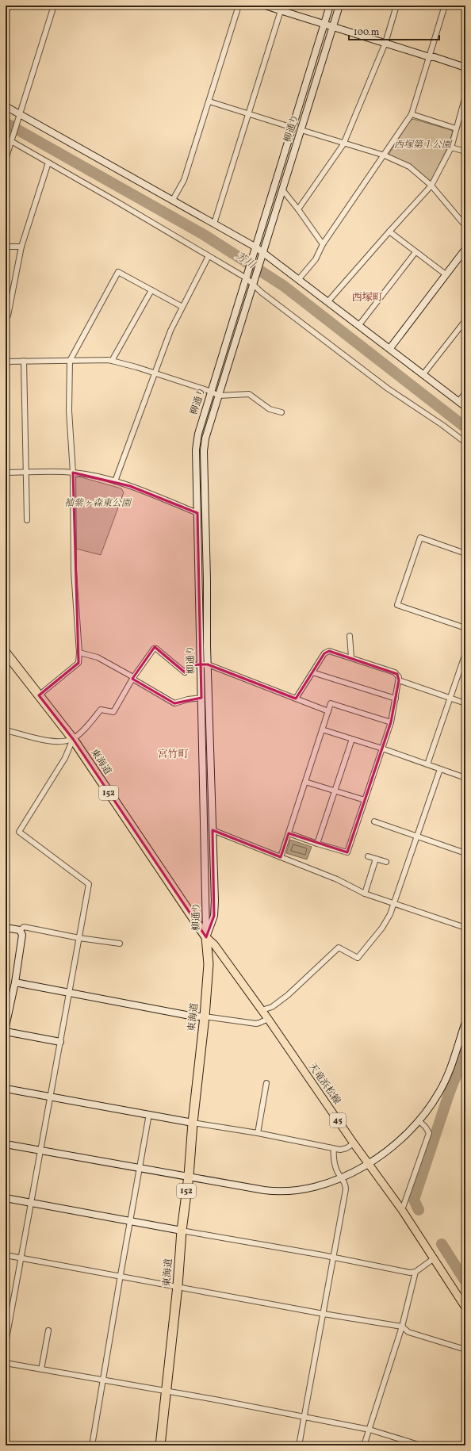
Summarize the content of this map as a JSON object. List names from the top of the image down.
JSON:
{
  "streets": {
    "highway": ["東海道", "152"],
    "main road": ["天竜浜松線", "45"],
    "street": ["柳通り"]
  },
  "crossings": [
    ["柳通り", "東海道"],
    ["柳通り", "天竜浜松線"],
    ["東海道", "天竜浜松線"]
  ],
  "districts": ["西塚町", "宮竹町"],
  "water": ["芳川"],
  "parks": ["西塚第１公園", "袖紫ヶ森東公園"],
  "scale_bar": "100 m"
}
